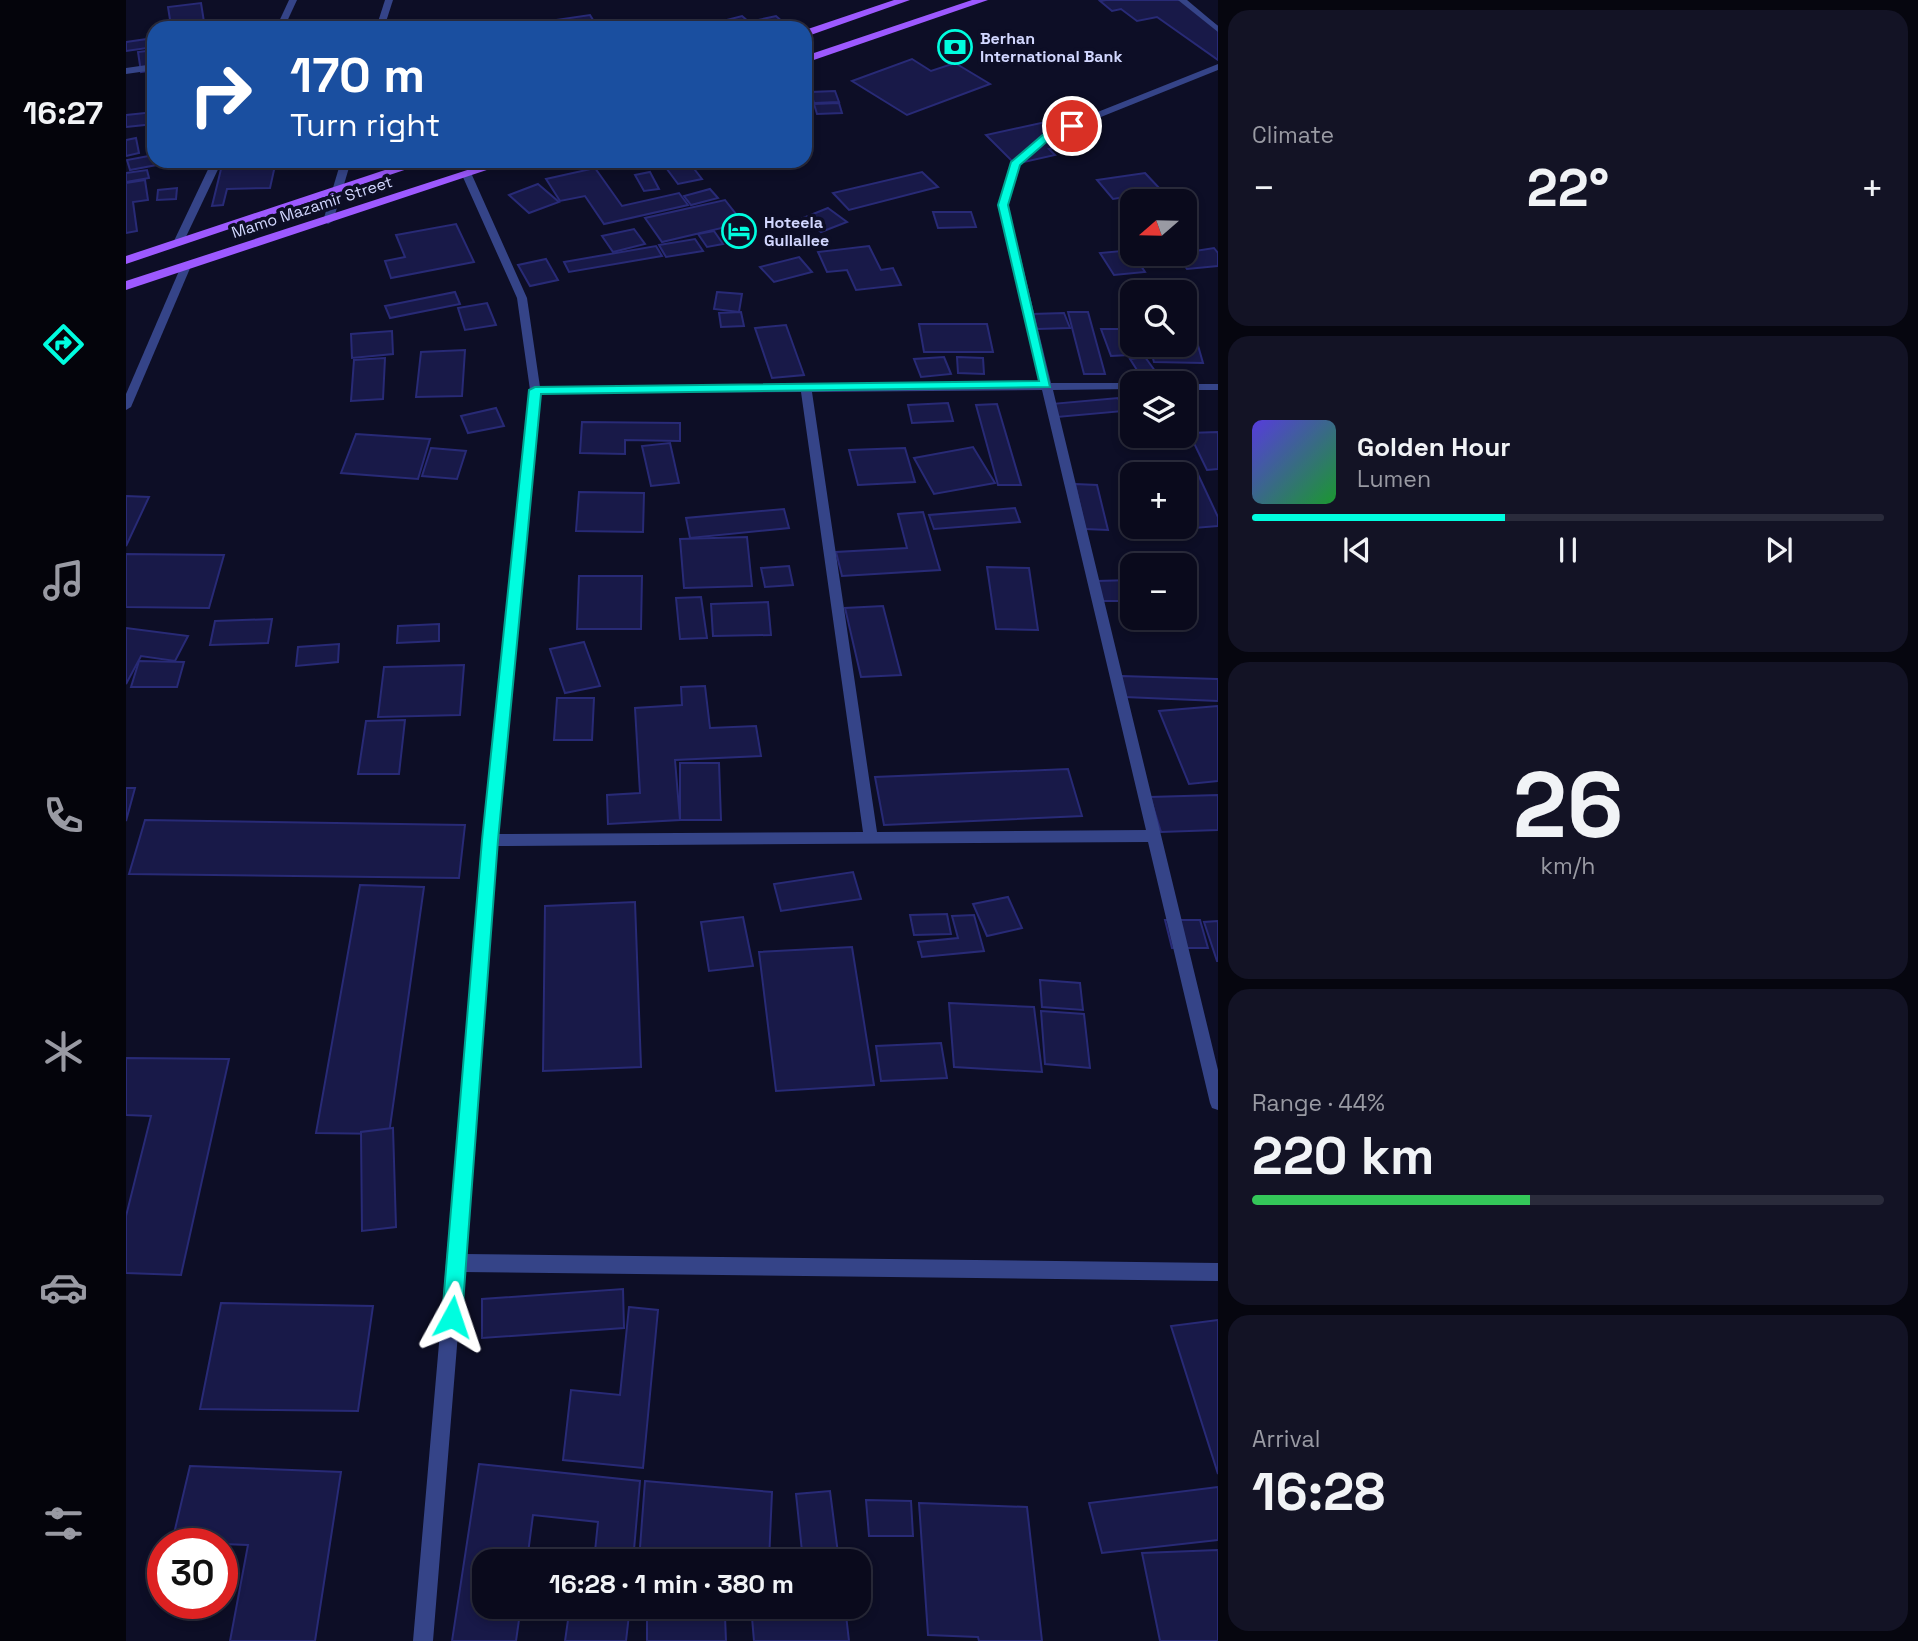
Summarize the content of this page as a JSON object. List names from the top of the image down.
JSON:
{
  "streets": {
    "main road": ["Mamo Mazamir Street"]
  },
  "places": {
    "bank": ["Berhan International Bank"],
    "hotel": ["Hoteela Gullallee"]
  },
  "north": "left",
  "page": {
    "tabs": "16:27",
    "tile": [
      "Climate",
      ["26", "km/h"],
      ["Range · 44%", "220 km"],
      ["Arrival", "16:28"]
    ],
    "turn": ["170 m", "Turn right"],
    "heat": ["−", "22°", "+"],
    "map_buttons": ["+", "−"],
    "song": ["Golden Hour", "Lumen"],
    "limit": "30",
    "trip": "16:28 · 1 min · 380 m"
  }
}
